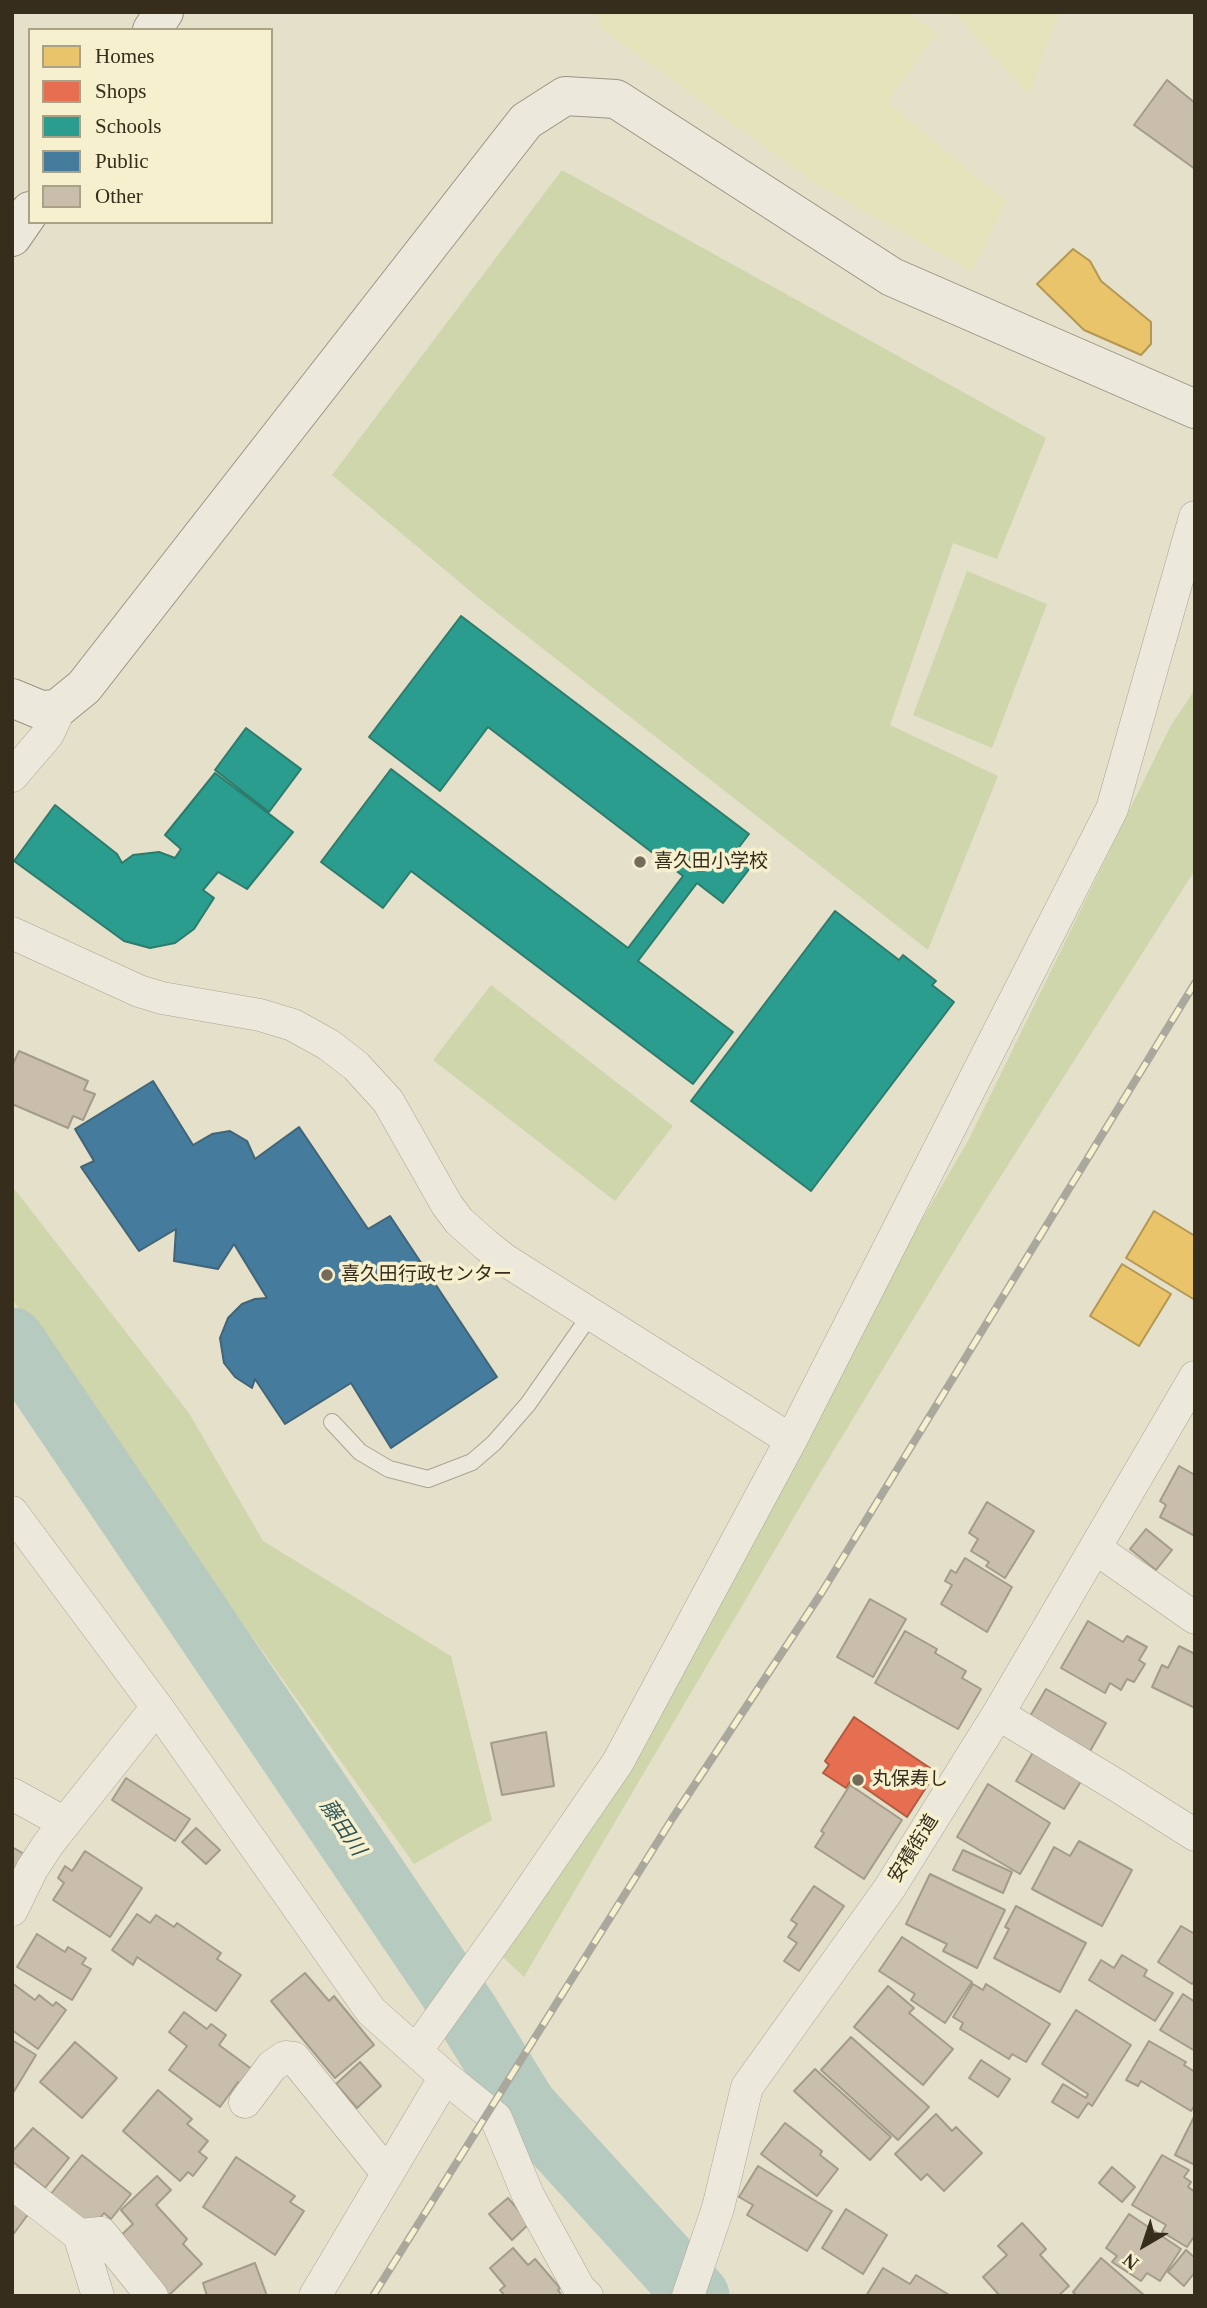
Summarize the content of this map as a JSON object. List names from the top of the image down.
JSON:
{
  "streets": {
    "street": ["安積街道"]
  },
  "water": ["藤田川"],
  "places": ["喜久田小学校", "喜久田行政センター", "丸保寿し"],
  "legend": [
    "Homes",
    "Shops",
    "Schools",
    "Public",
    "Other"
  ],
  "north": "bottom left"
}
